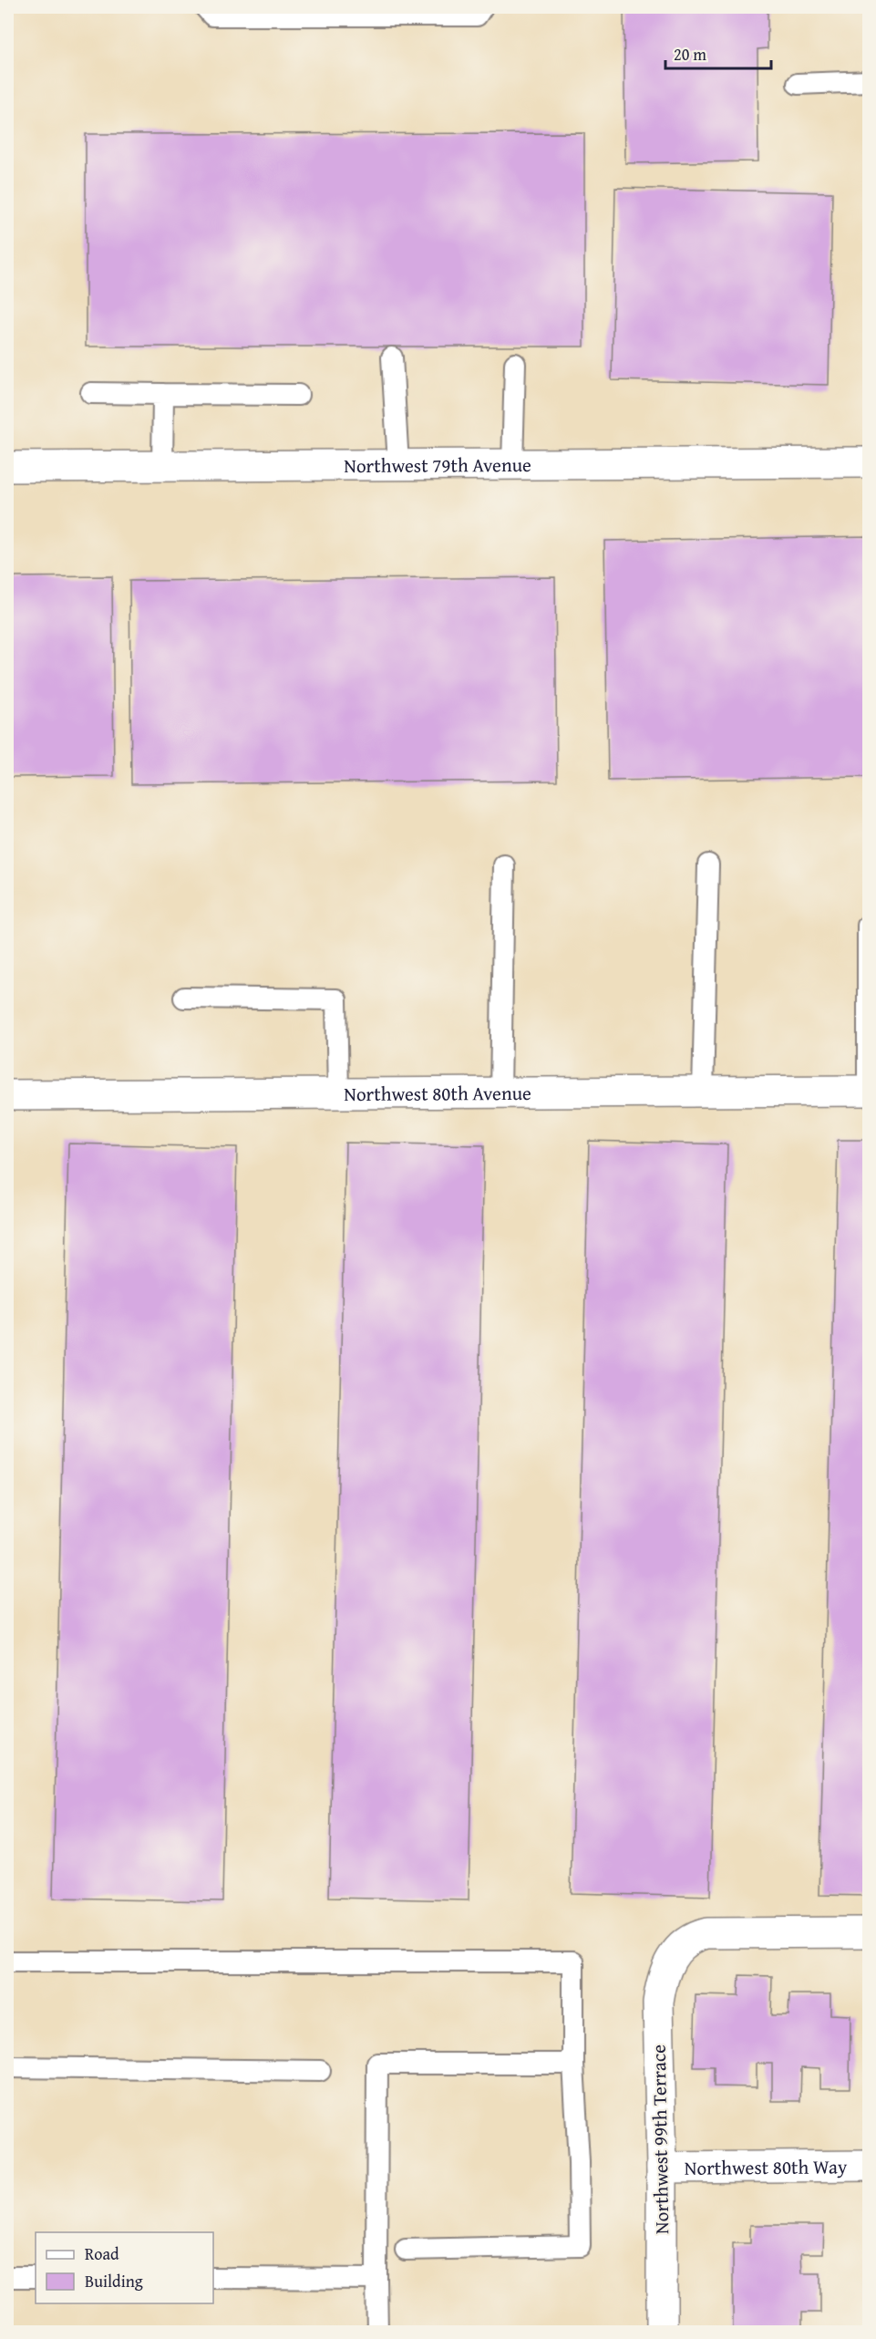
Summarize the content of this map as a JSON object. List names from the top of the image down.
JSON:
{
  "streets": {
    "street": [
      "Northwest 79th Avenue",
      "Northwest 80th Avenue",
      "Northwest 99th Terrace",
      "Northwest 80th Way"
    ]
  },
  "crossings": [
    ["Northwest 99th Terrace", "Northwest 80th Way"]
  ],
  "legend": ["Road", "Building"],
  "scale_bar": "20 m"
}
